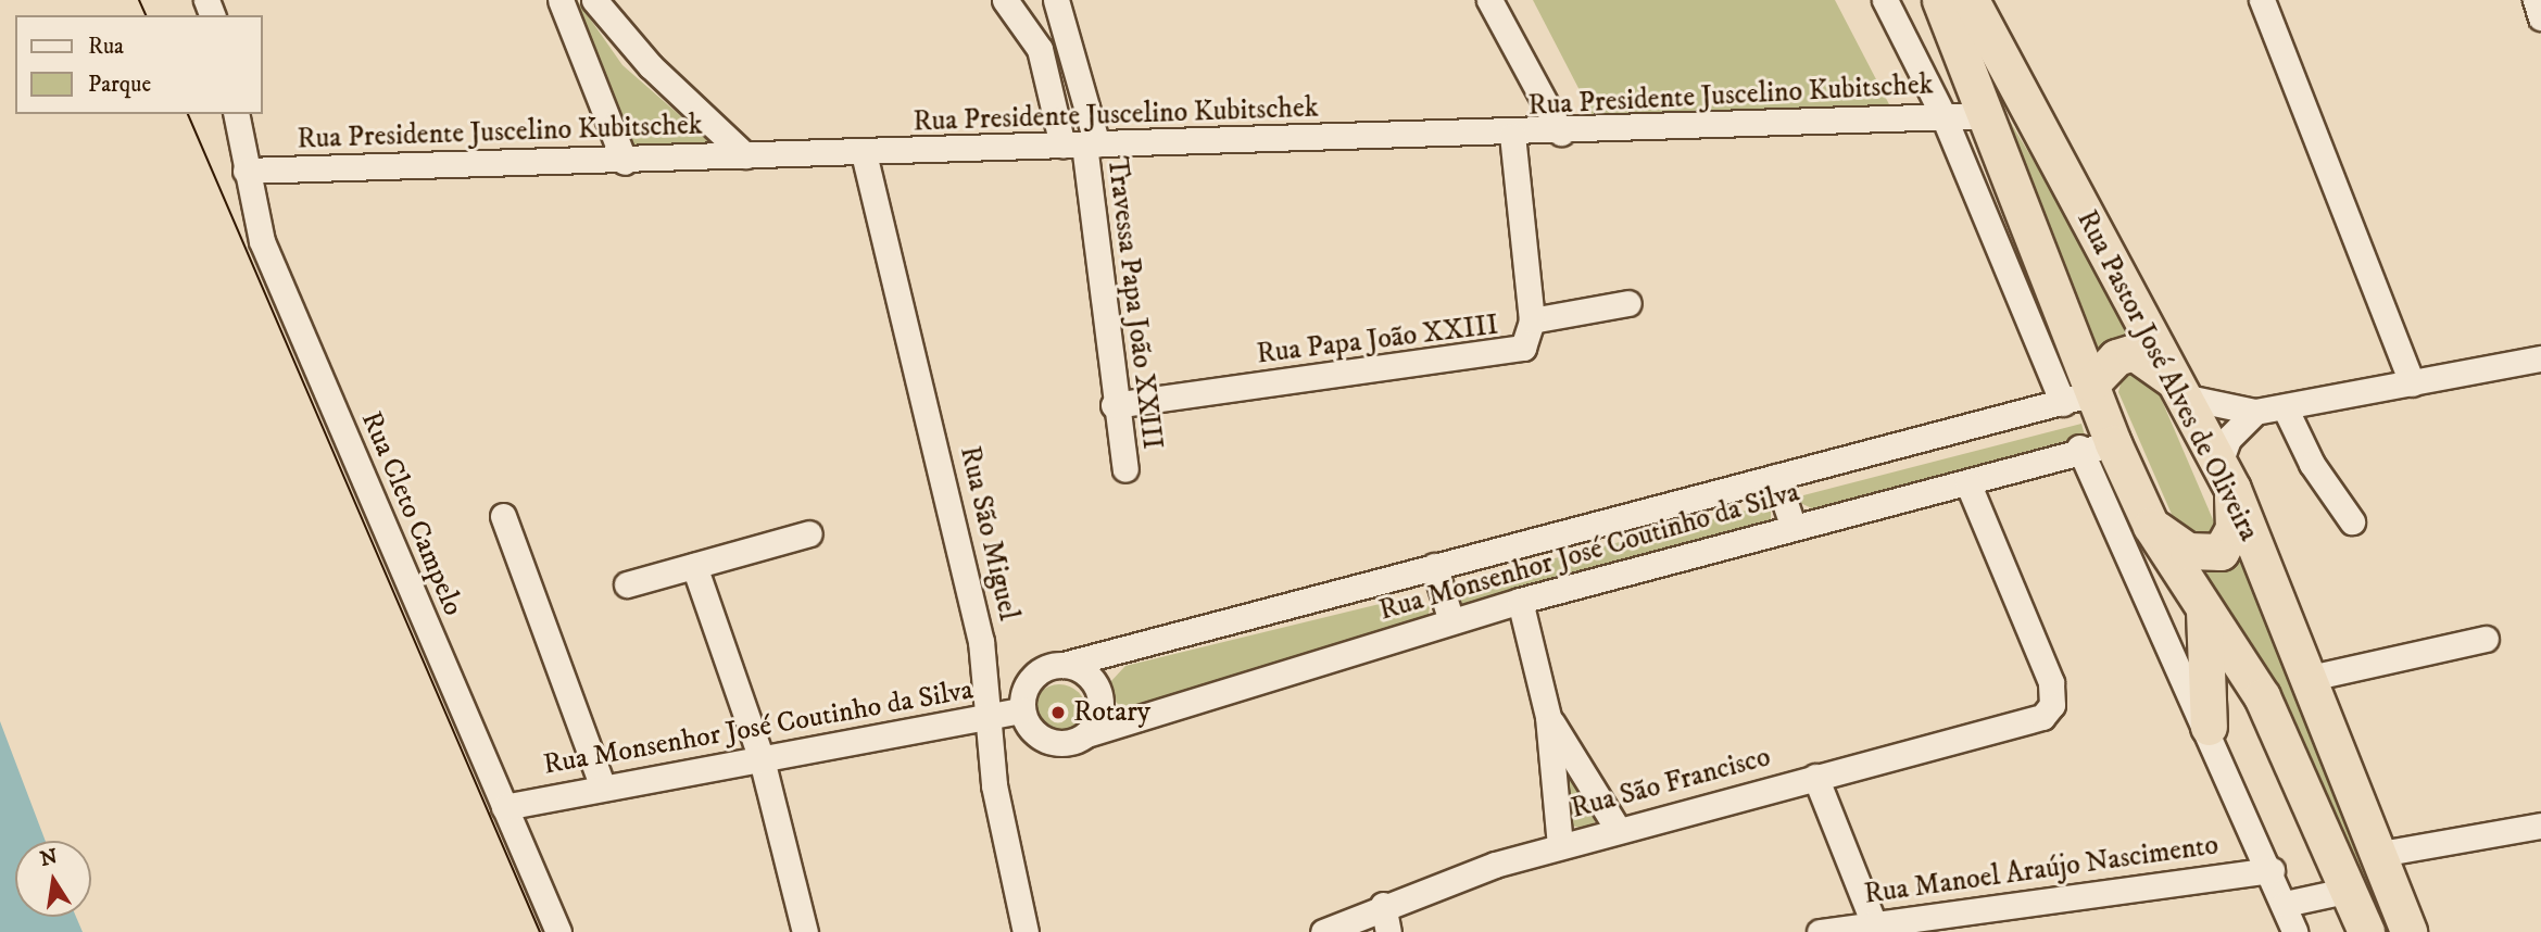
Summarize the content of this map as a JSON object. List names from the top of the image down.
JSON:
{
  "streets": {
    "highway": ["Rua Pastor José Alves de Oliveira"],
    "street": [
      "Rua Presidente Juscelino Kubitschek",
      "Travessa Papa João XXIII",
      "Rua Papa João XXIII",
      "Rua Cleto Campelo",
      "Rua São Miguel",
      "Rua Monsenhor José Coutinho da Silva",
      "Rua São Francisco",
      "Rua Manoel Araújo Nascimento"
    ]
  },
  "crossings": [
    ["Rua Presidente Juscelino Kubitschek", "Travessa Papa João XXIII"],
    ["Rua Presidente Juscelino Kubitschek", "Rua Papa João XXIII"],
    ["Rua Presidente Juscelino Kubitschek", "Rua Pastor José Alves de Oliveira"],
    ["Rua Presidente Juscelino Kubitschek", "Rua Cleto Campelo"],
    ["Rua Presidente Juscelino Kubitschek", "Rua São Miguel"],
    ["Travessa Papa João XXIII", "Rua Papa João XXIII"],
    ["Rua Pastor José Alves de Oliveira", "Rua Monsenhor José Coutinho da Silva"],
    ["Rua Pastor José Alves de Oliveira", "Rua Manoel Araújo Nascimento"],
    ["Rua Cleto Campelo", "Rua Monsenhor José Coutinho da Silva"],
    ["Rua São Miguel", "Rua Monsenhor José Coutinho da Silva"],
    ["Rua Monsenhor José Coutinho da Silva", "Rua São Francisco"]
  ],
  "places": ["Rotary"],
  "legend": ["Rua", "Parque"],
  "north": "top"
}
